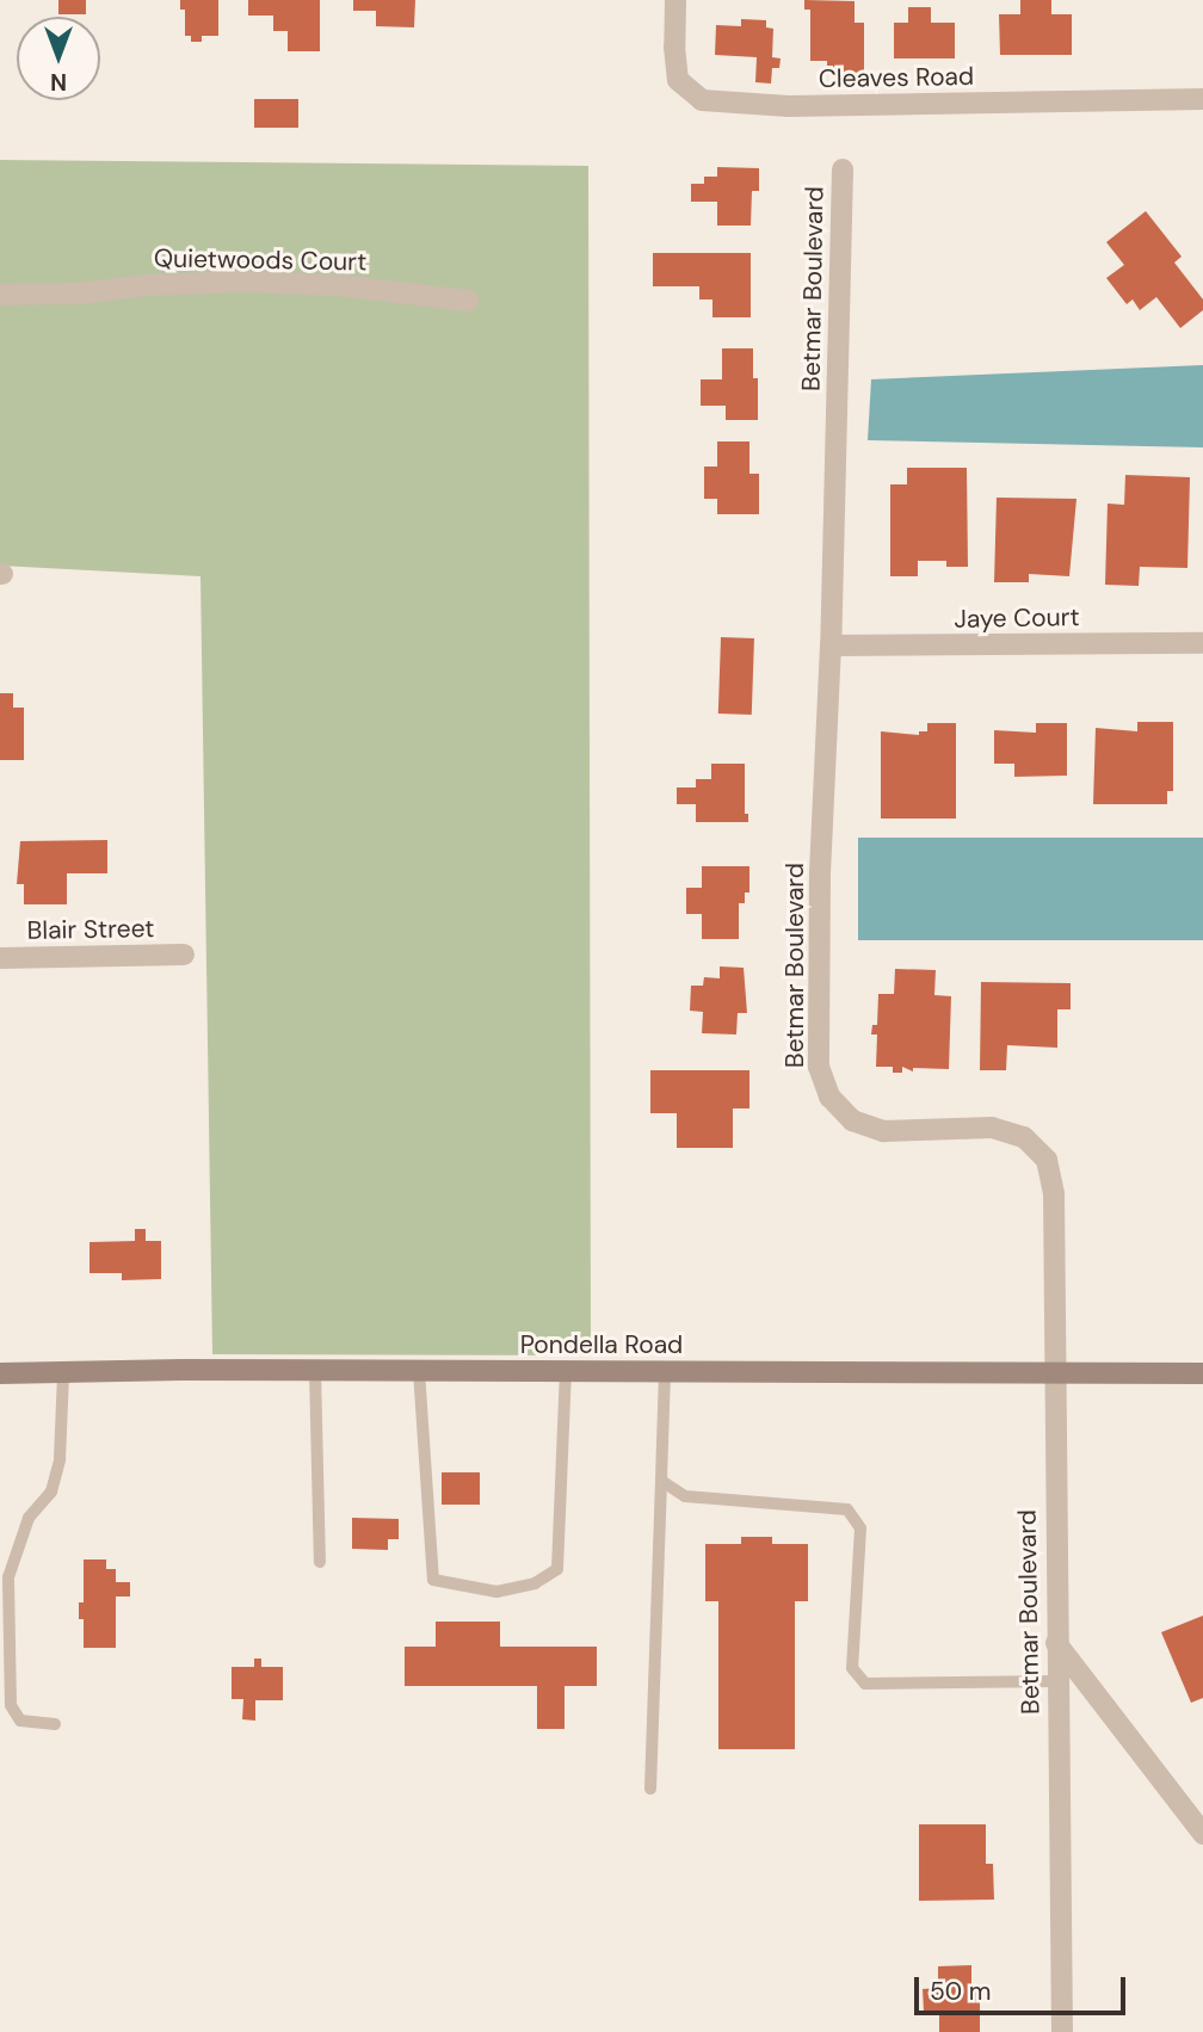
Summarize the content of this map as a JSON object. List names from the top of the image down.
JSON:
{
  "streets": {
    "main road": ["Pondella Road"],
    "street": [
      "Cleaves Road",
      "Quietwoods Court",
      "Betmar Boulevard",
      "Jaye Court",
      "Blair Street"
    ]
  },
  "crossings": [
    ["Betmar Boulevard", "Jaye Court"],
    ["Betmar Boulevard", "Pondella Road"]
  ],
  "scale_bar": "50 m",
  "north": "bottom"
}
